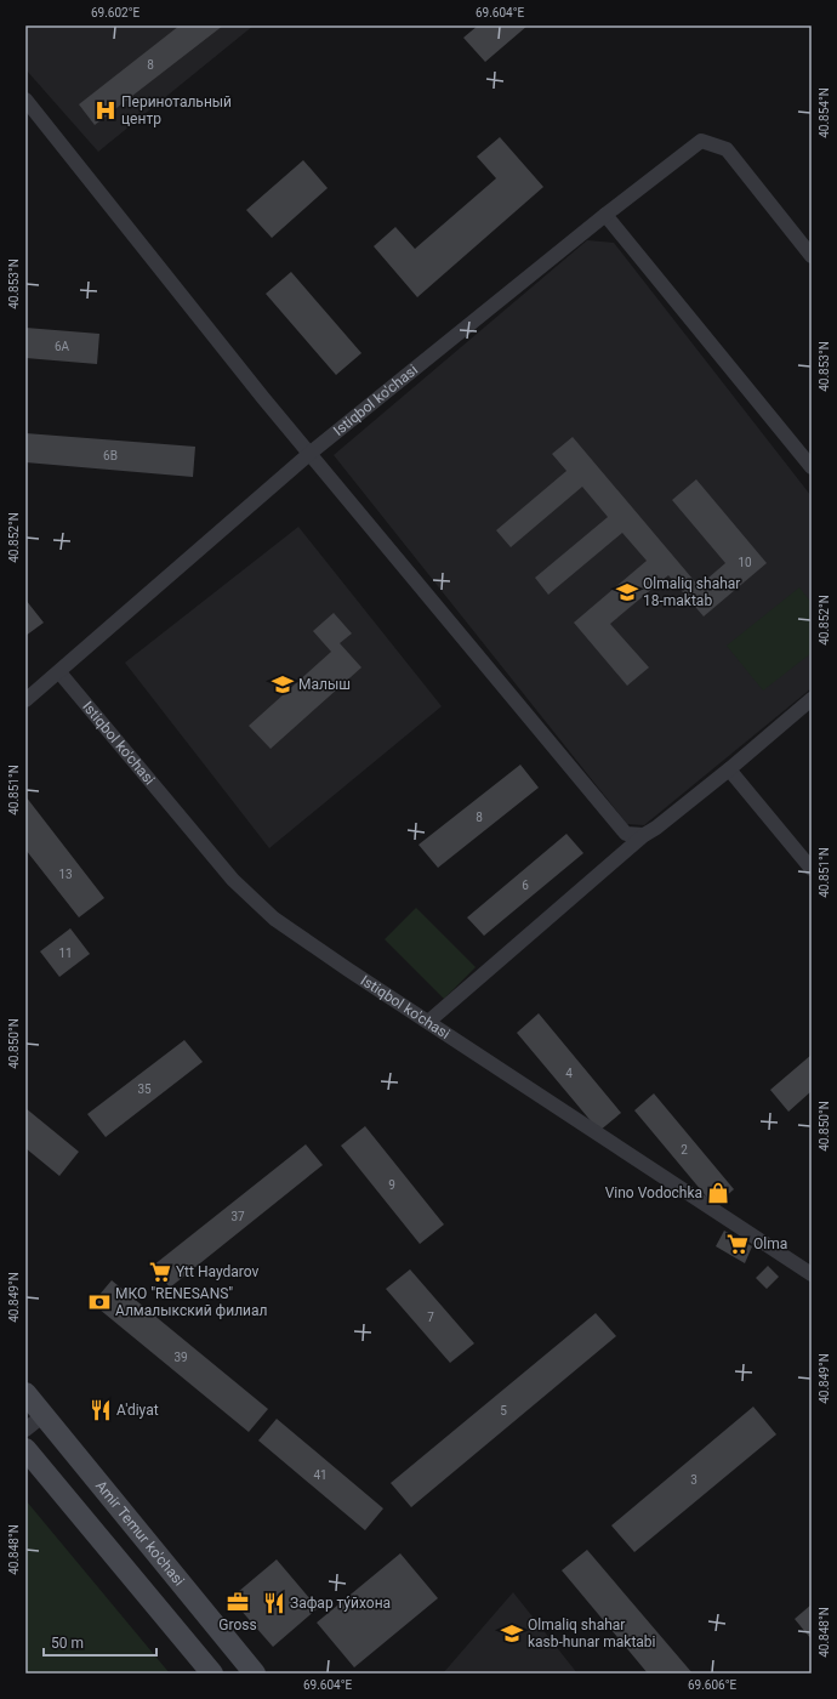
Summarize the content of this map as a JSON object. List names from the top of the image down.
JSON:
{
  "streets": {
    "main road": ["Amir Temur ko'chasi"],
    "street": ["Istiqbol ko'chasi"]
  },
  "places": {
    "hospital": ["Перинотальный центр"],
    "school or university": ["Olmaliq shahar 18-maktab", "Малыш", "Olmaliq shahar kasb-hunar maktabi"],
    "shop": ["Vino Vodochka"],
    "supermarket": ["Olma", "Ytt Haydarov"],
    "bank": ["МКО \"RENESANS\" Алмалыкский филиал"],
    "restaurant": ["A'diyat", "Зафар тýйхона"],
    "office": ["Gross"]
  },
  "house_numbers": [
    "8",
    "6А",
    "6B",
    "10",
    "8",
    "13",
    "6",
    "11",
    "4",
    "35",
    "2",
    "9",
    "37",
    "7",
    "39",
    "5",
    "41",
    "3"
  ],
  "scale_bar": "50 m",
  "coordinates": [
    "69.602°E",
    "69.604°E",
    "40.854°N",
    "40.853°N",
    "40.852°N",
    "40.851°N",
    "40.850°N",
    "40.849°N",
    "40.848°N",
    "69.606°E"
  ]
}
